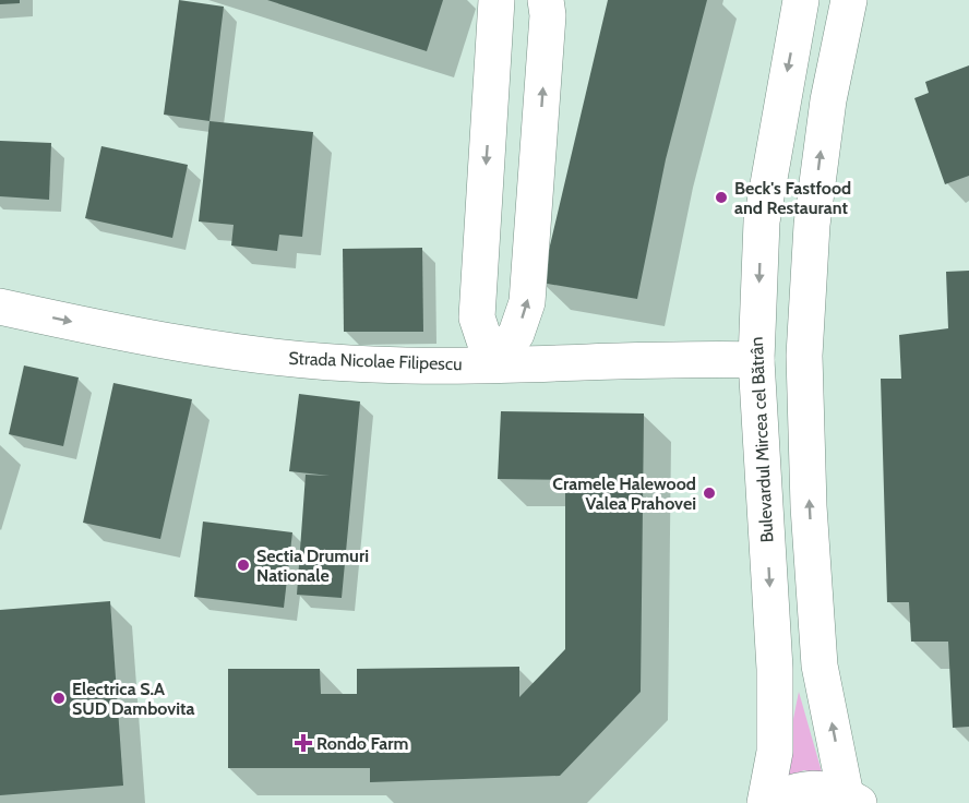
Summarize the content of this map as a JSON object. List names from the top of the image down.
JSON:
{
  "streets": {
    "main road": ["Strada Nicolae Filipescu", "Bulevardul Mircea cel Bătrân"]
  },
  "crossings": [
    ["Strada Nicolae Filipescu", "Bulevardul Mircea cel Bătrân"]
  ],
  "one_way": ["Strada Nicolae Filipescu"],
  "places": {
    "other": [
      "Beck's Fastfood and Restaurant",
      "Cramele Halewood Valea Prahovei",
      "Sectia Drumuri Nationale",
      "Electrica S.A SUD Dambovita"
    ],
    "health": ["Rondo Farm"]
  }
}
